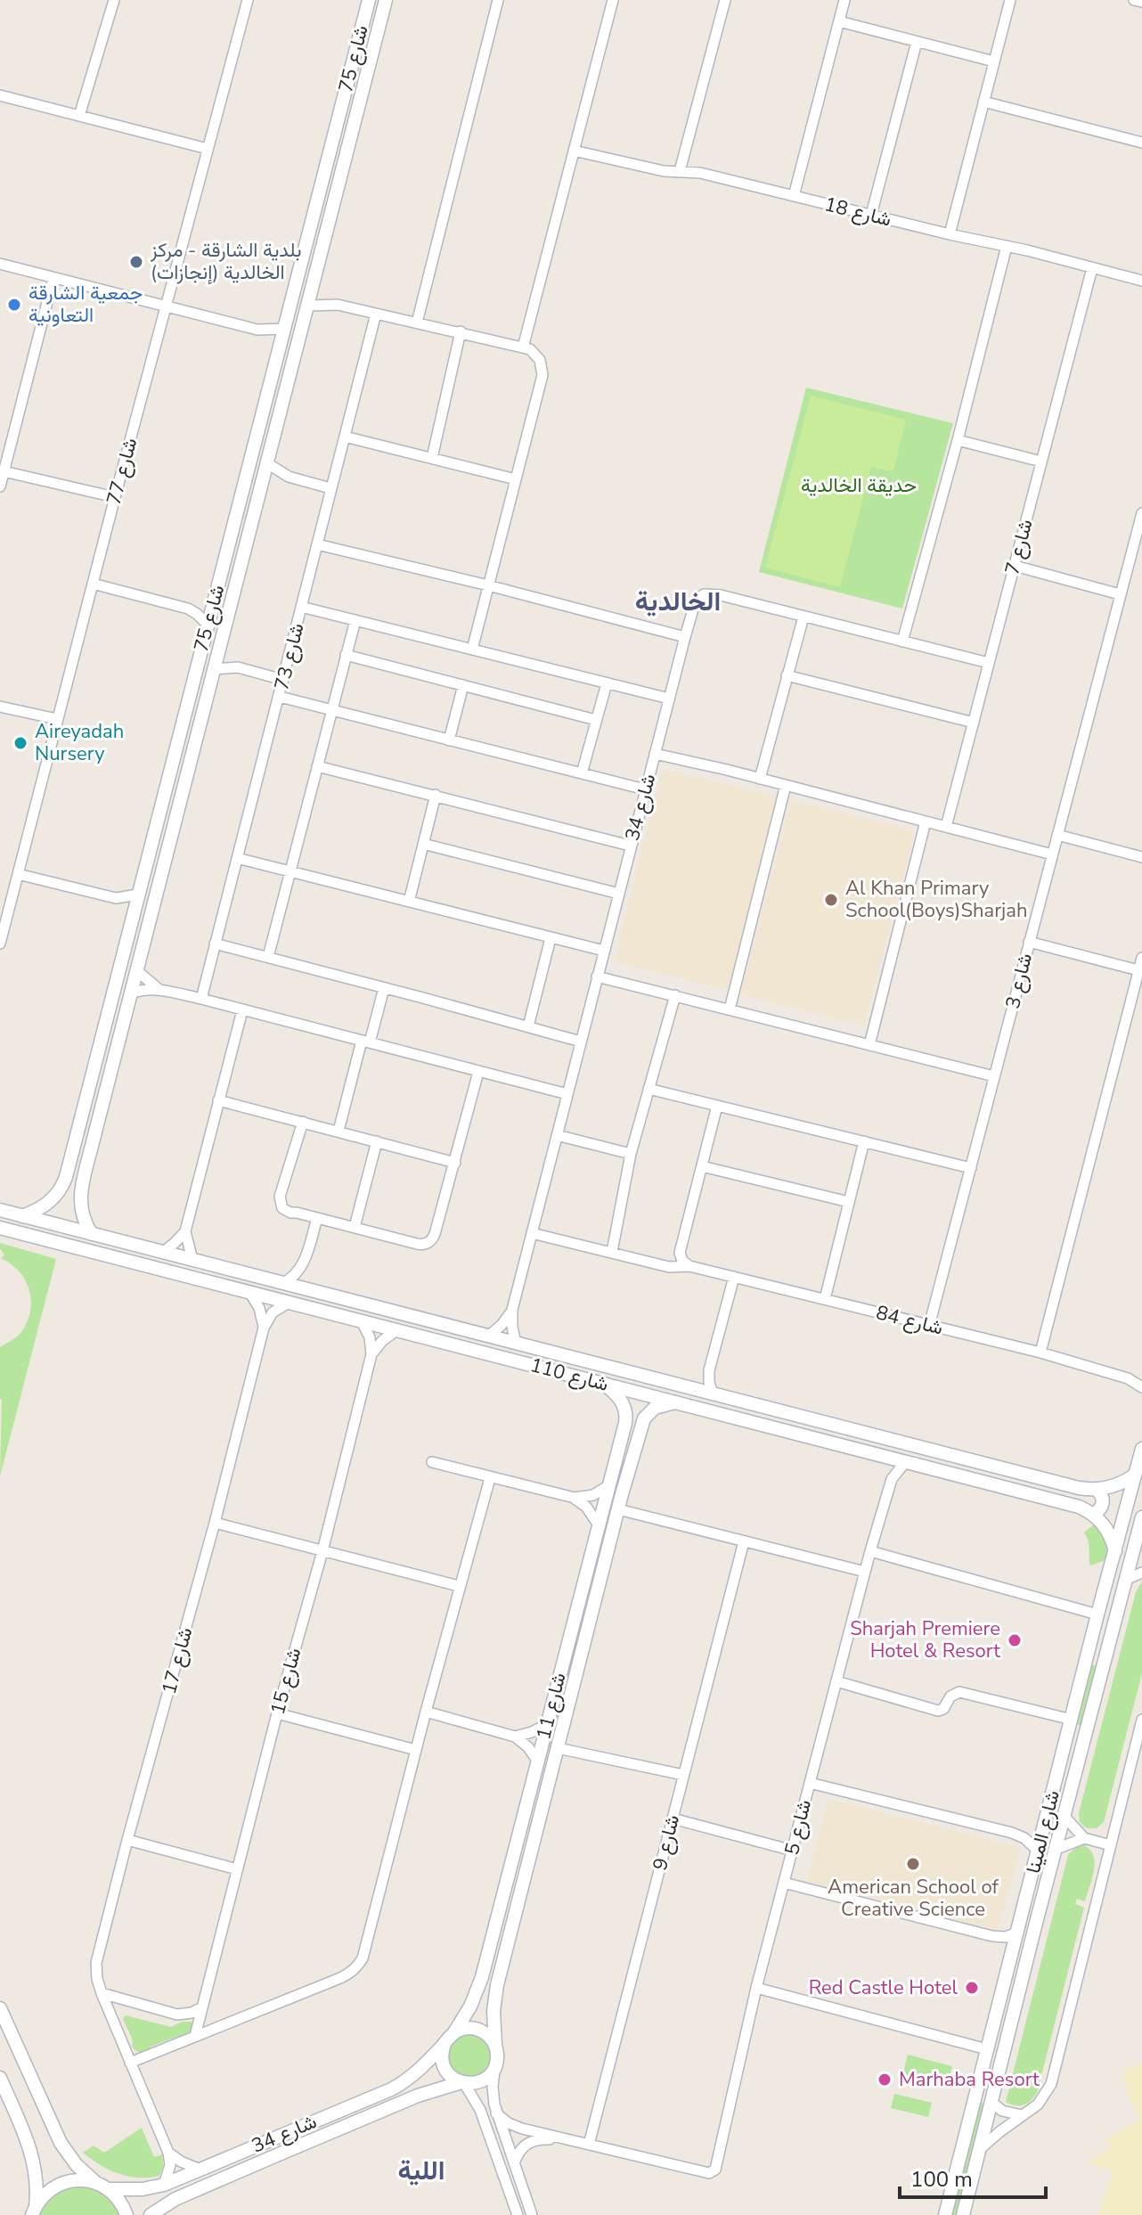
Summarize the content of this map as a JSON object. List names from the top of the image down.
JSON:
{
  "streets": {
    "street": [
      "شارع 75",
      "شارع 18",
      "شارع 77",
      "شارع 7",
      "شارع 73",
      "شارع 34",
      "شارع 3",
      "شارع 84",
      "شارع 110",
      "شارع 17",
      "شارع 15",
      "شارع 11",
      "شارع 5",
      "شارع المينا",
      "شارع 9"
    ]
  },
  "crossings": [
    ["شارع 18", "شارع 7"],
    ["شارع 7", "شارع 34"],
    ["شارع 34", "شارع 84"],
    ["شارع 34", "شارع 110"],
    ["شارع 34", "شارع 11"],
    ["شارع 3", "شارع 84"],
    ["شارع 110", "شارع 11"],
    ["شارع 110", "شارع 5"],
    ["شارع 5", "شارع 9"]
  ],
  "districts": ["الخالدية", "اللية"],
  "parks": ["حديقة الخالدية"],
  "places": [
    "بلدية الشارقة - مركز الخالدية (إنجازات)",
    "جمعية الشارقة التعاونية",
    "Aireyadah Nursery",
    "Al Khan Primary School(Boys)Sharjah",
    "Sharjah Premiere Hotel & Resort",
    "American School of Creative Science",
    "Red Castle Hotel",
    "Marhaba Resort"
  ],
  "scale_bar": "100 m"
}
